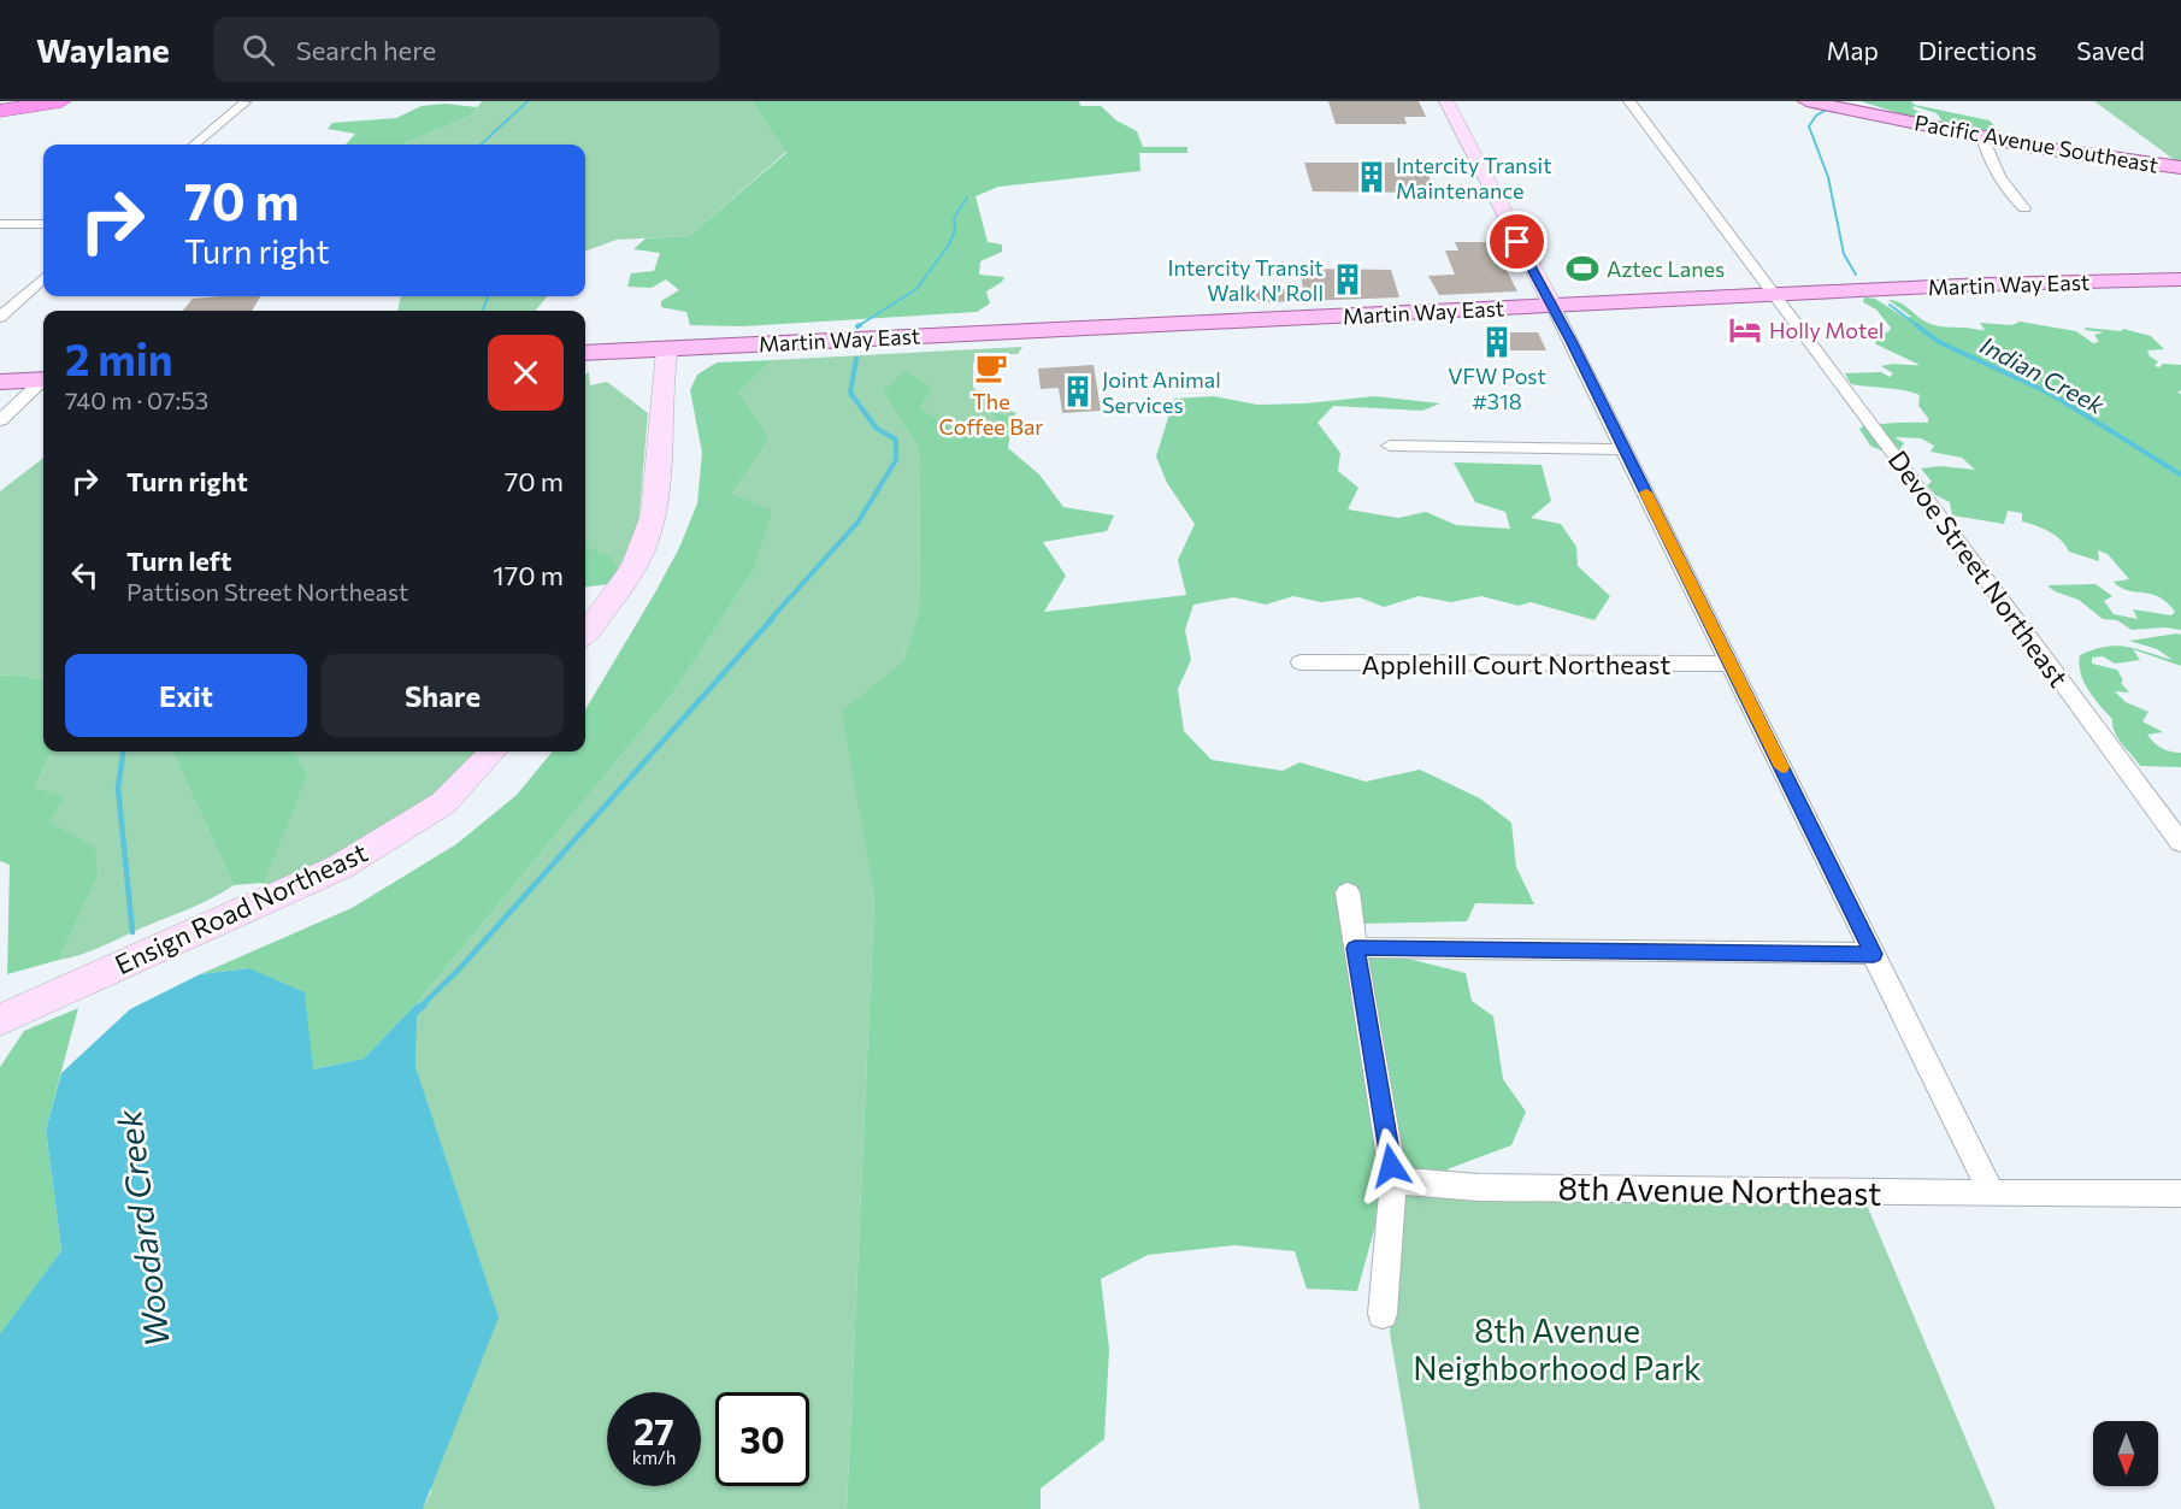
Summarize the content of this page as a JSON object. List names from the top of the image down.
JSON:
{
  "streets": {
    "main road": ["Pacific Avenue Southeast", "Martin Way East"],
    "street": [
      "Devoe Street Northeast",
      "Applehill Court Northeast",
      "Ensign Road Northeast",
      "8th Avenue Northeast"
    ]
  },
  "crossings": [
    ["Martin Way East", "Devoe Street Northeast"]
  ],
  "water": ["Indian Creek", "Woodard Creek"],
  "parks": ["8th Avenue Neighborhood Park"],
  "places": {
    "building": [
      "Intercity Transit Maintenance",
      "Intercity Transit Walk N' Roll",
      "VFW Post #318",
      "Joint Animal Services"
    ],
    "sports": ["Aztec Lanes"],
    "hotel": ["Holly Motel"],
    "cafe": ["The Coffee Bar"]
  },
  "north": "bottom",
  "page": {
    "header": "Waylane",
    "search": "Search here",
    "nav": ["Map", "Directions", "Saved"],
    "turn": ["70 m", "Turn right"],
    "heading": ["2 min", "740 m · 07:53"],
    "list": [
      {
        "name": "Turn right",
        "value": "70 m"
      },
      {
        "name": "Turn left",
        "note": "Pattison Street Northeast",
        "value": "170 m"
      }
    ],
    "buttons": ["Exit", "Share"],
    "speed": "27 km/h",
    "limit": "30"
  }
}
